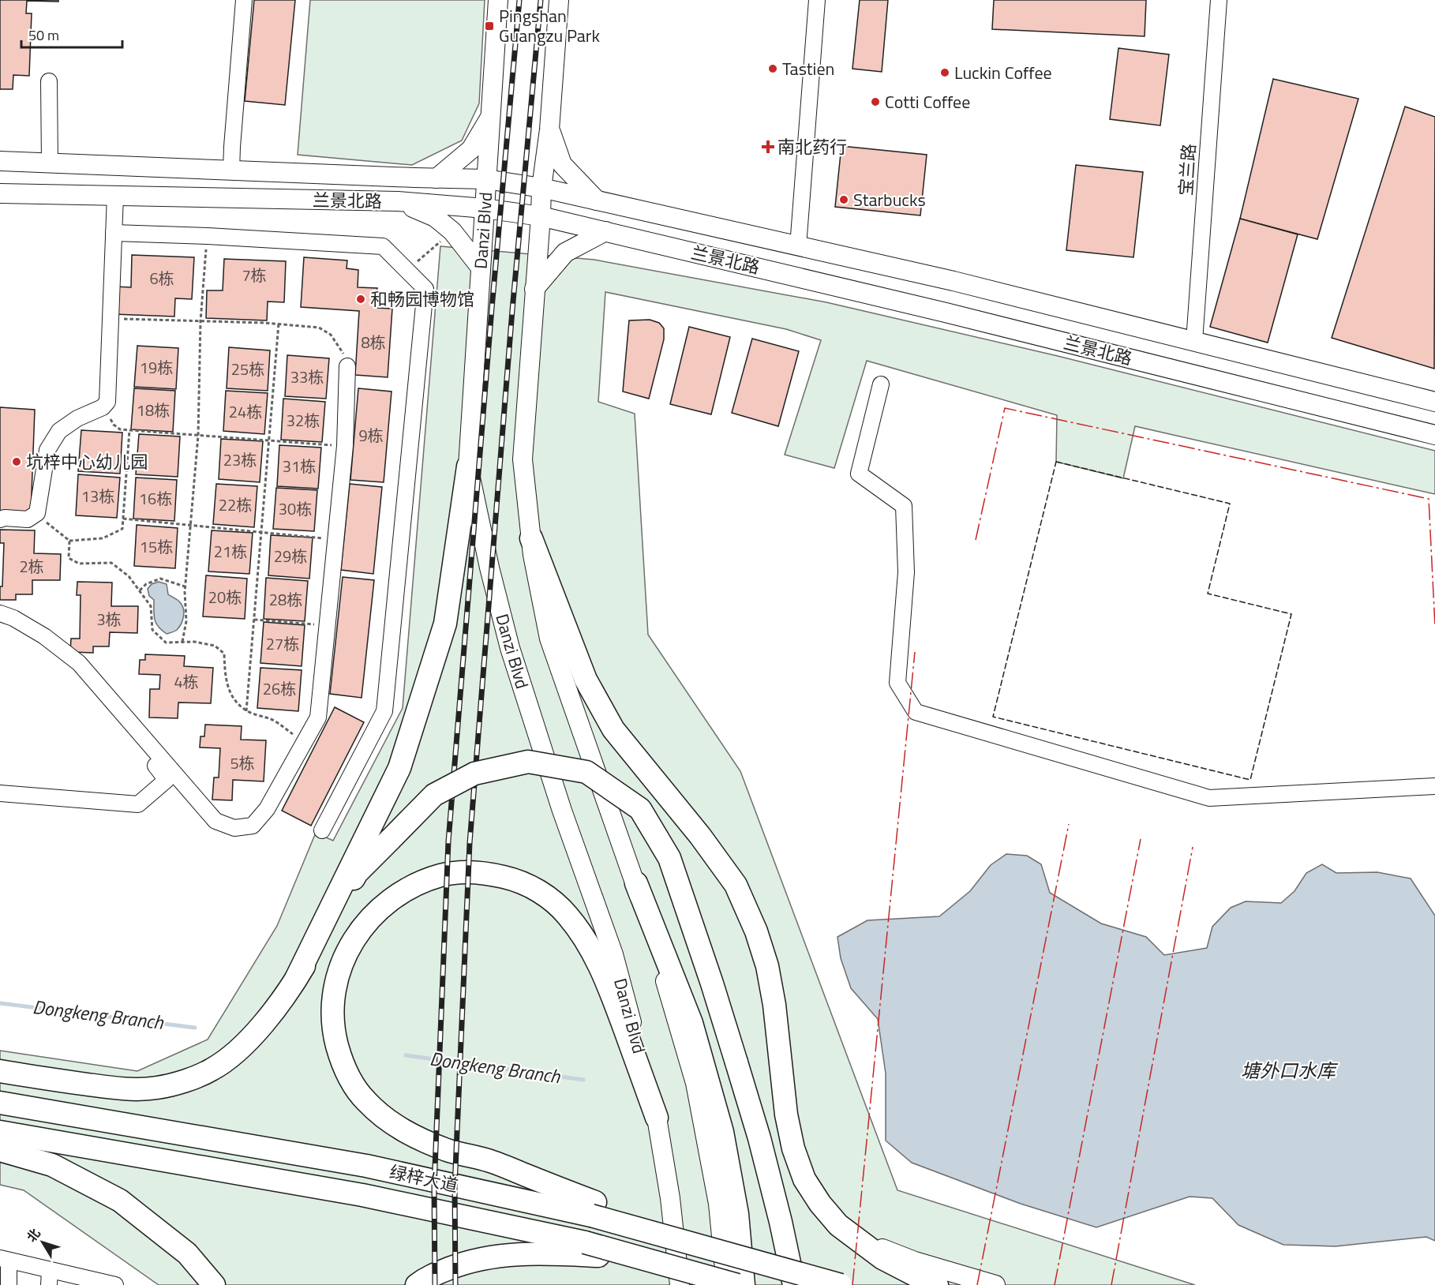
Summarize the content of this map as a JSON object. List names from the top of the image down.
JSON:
{
  "streets": {
    "highway": ["绿梓大道"],
    "main road": ["兰景北路", "Danzi Blvd"],
    "street": ["宝兰路"]
  },
  "crossings": [
    ["宝兰路", "兰景北路"],
    ["兰景北路", "Danzi Blvd"]
  ],
  "water": ["Dongkeng Branch", "塘外口水库"],
  "places": {
    "transit": ["Pingshan Guangzu Park"],
    "other": [
      "Tastien",
      "Luckin Coffee",
      "Cotti Coffee",
      "Starbucks",
      "和畅园博物馆",
      "坑梓中心幼儿园"
    ],
    "health": ["南北药行"]
  },
  "house_numbers": [
    "7栋",
    "6栋",
    "8栋",
    "19栋",
    "25栋",
    "33栋",
    "18栋",
    "24栋",
    "32栋",
    "9栋",
    "23栋",
    "31栋",
    "13栋",
    "16栋",
    "22栋",
    "30栋",
    "15栋",
    "21栋",
    "29栋",
    "2栋",
    "20栋",
    "28栋",
    "3栋",
    "27栋",
    "4栋",
    "26栋",
    "5栋"
  ],
  "scale_bar": "50 m",
  "north": "top left"
}
